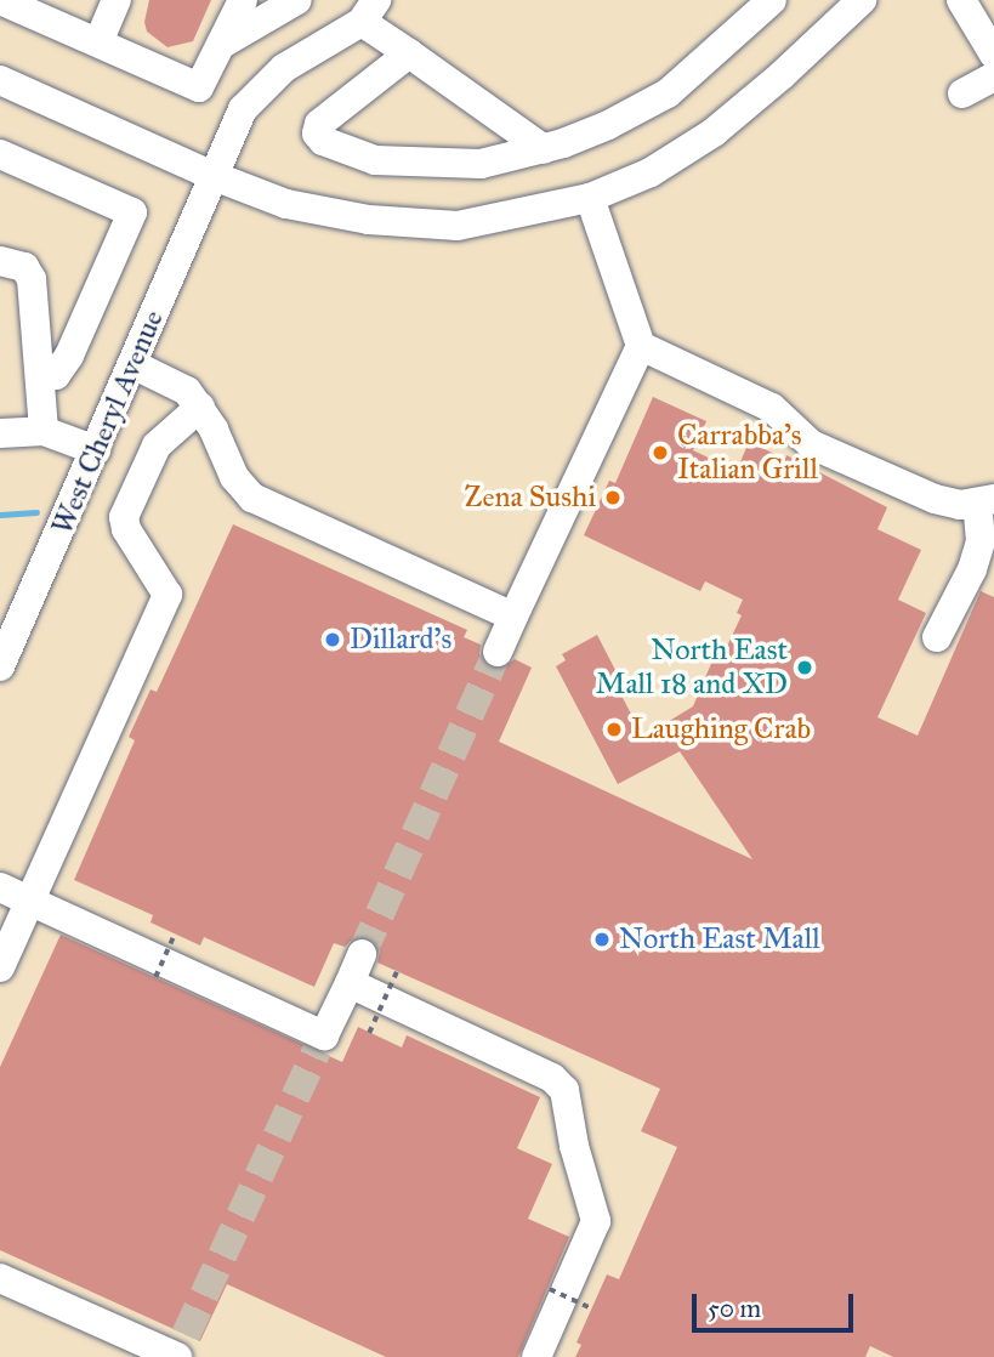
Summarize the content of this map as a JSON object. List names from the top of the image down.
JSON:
{
  "streets": {
    "street": ["West Cheryl Avenue"]
  },
  "places": [
    "Carrabba's Italian Grill",
    "Zena Sushi",
    "Dillard's",
    "North East Mall 18 and XD",
    "Laughing Crab",
    "North East Mall"
  ],
  "scale_bar": "50 m"
}
